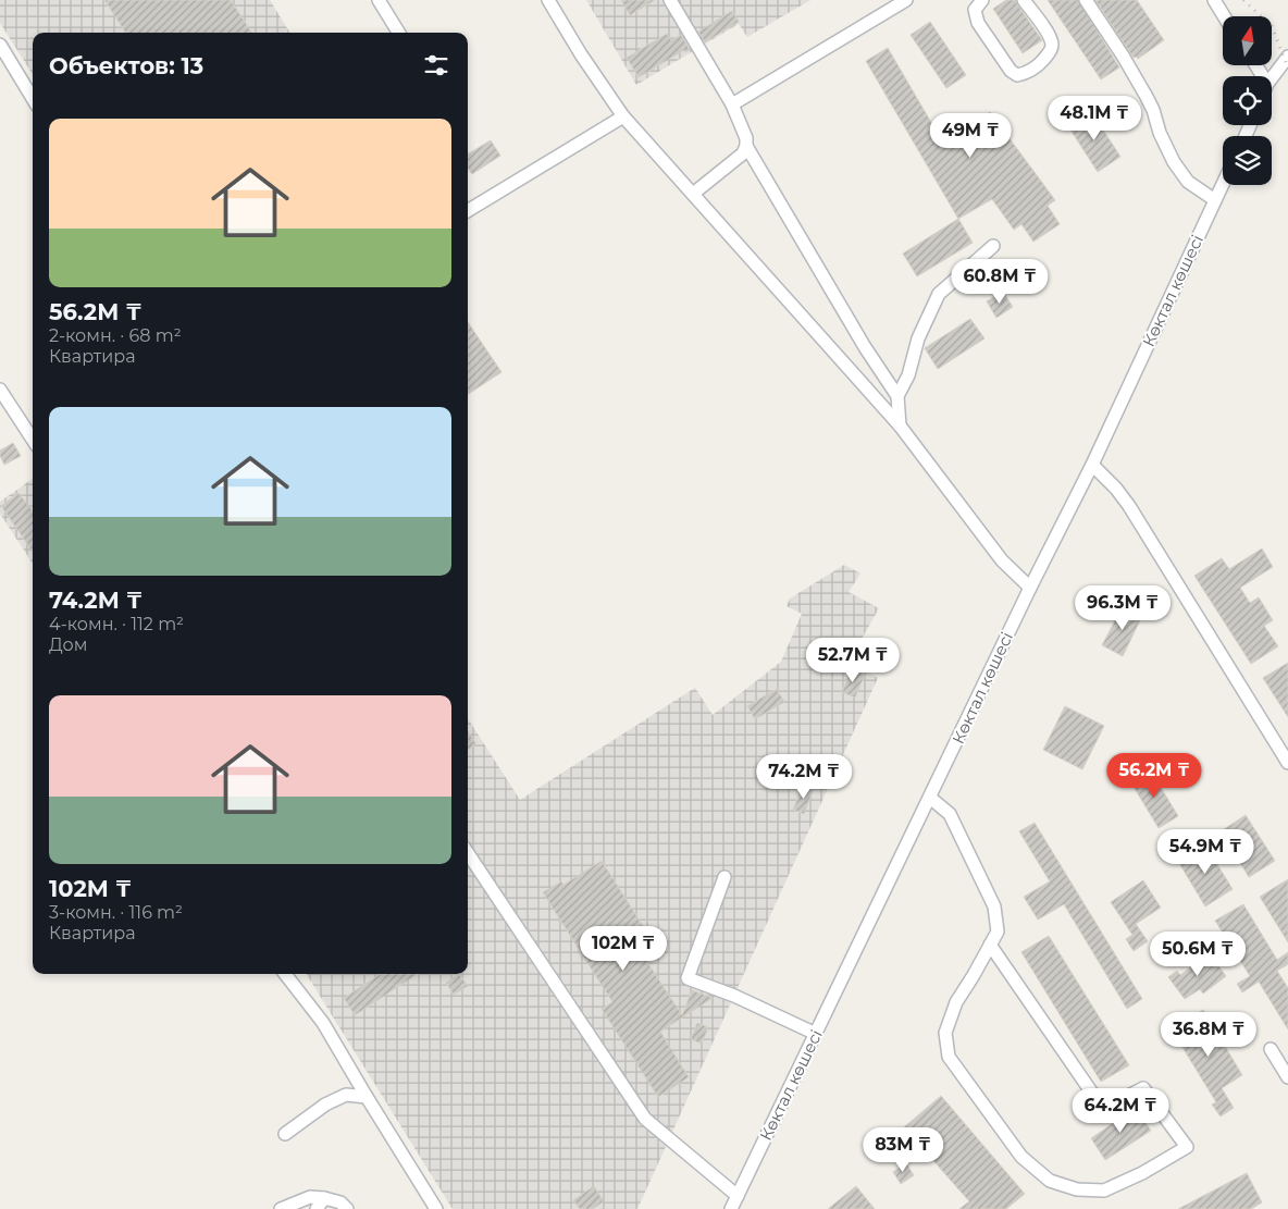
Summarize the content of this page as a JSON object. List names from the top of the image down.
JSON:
{
  "streets": {
    "street": ["Көктал көшесі"]
  },
  "north": "top",
  "page": {
    "heading": "Объектов: 13",
    "price": [
      "48.1M ₸",
      "49M ₸",
      "60.8M ₸",
      "96.3M ₸",
      "52.7M ₸",
      "56.2M ₸",
      "74.2M ₸",
      "54.9M ₸",
      "102M ₸",
      "50.6M ₸",
      "36.8M ₸",
      "64.2M ₸",
      "83M ₸"
    ],
    "list": [
      {
        "name": "56.2M ₸",
        "note": "2-комн. · 68 m² · Квартира"
      },
      {
        "name": "74.2M ₸",
        "note": "4-комн. · 112 m² · Дом"
      },
      {
        "name": "102M ₸",
        "note": "3-комн. · 116 m² · Квартира"
      }
    ]
  }
}
